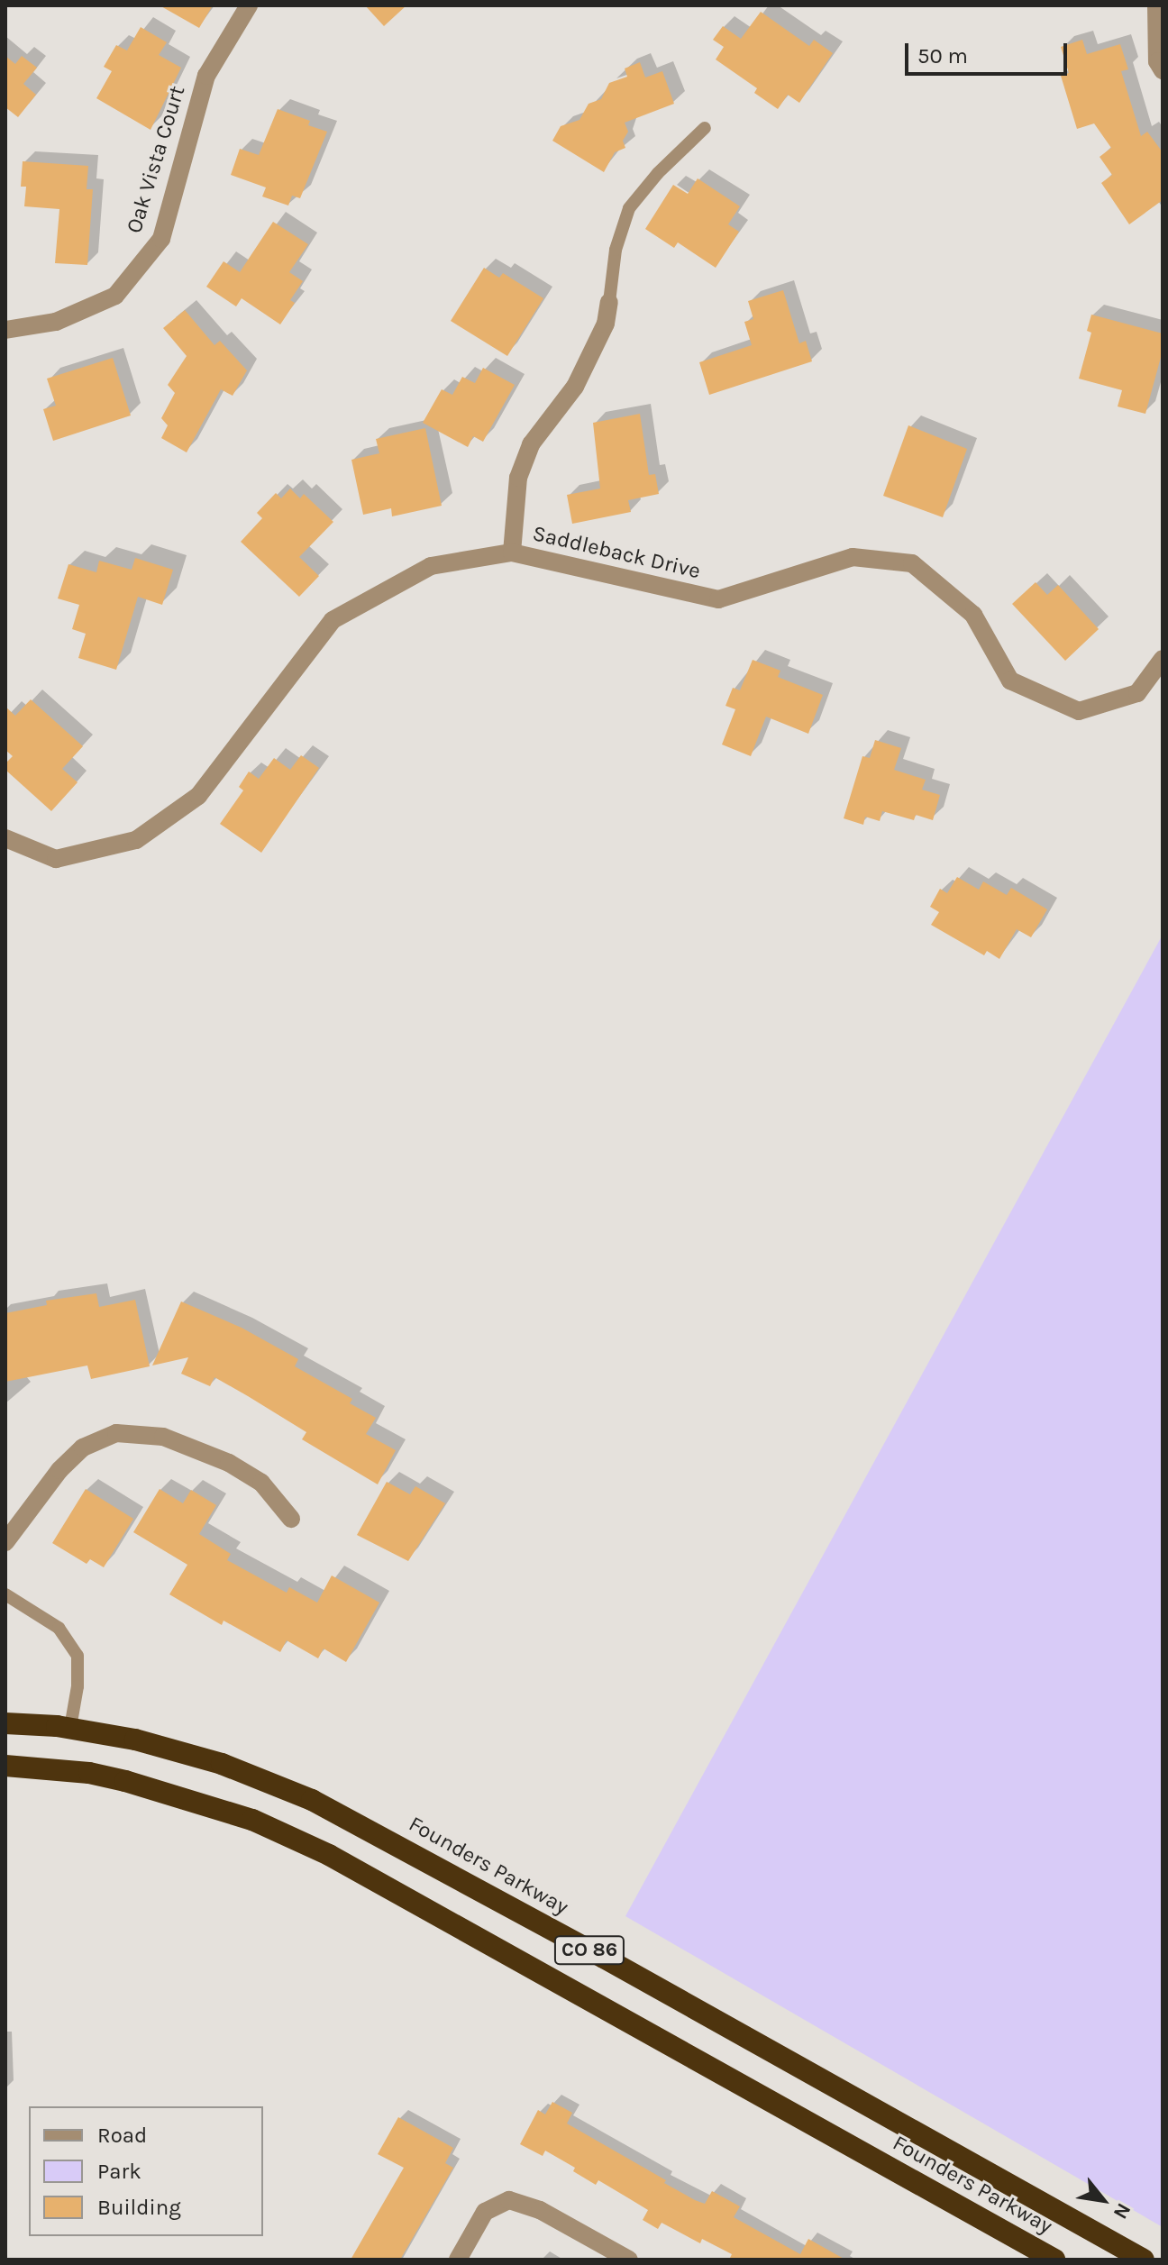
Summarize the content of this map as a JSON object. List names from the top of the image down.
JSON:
{
  "streets": {
    "highway": ["Founders Parkway", "CO 86"],
    "street": ["Oak Vista Court", "Saddleback Drive"]
  },
  "legend": ["Road", "Park", "Building"],
  "scale_bar": "50 m",
  "north": "bottom right"
}
